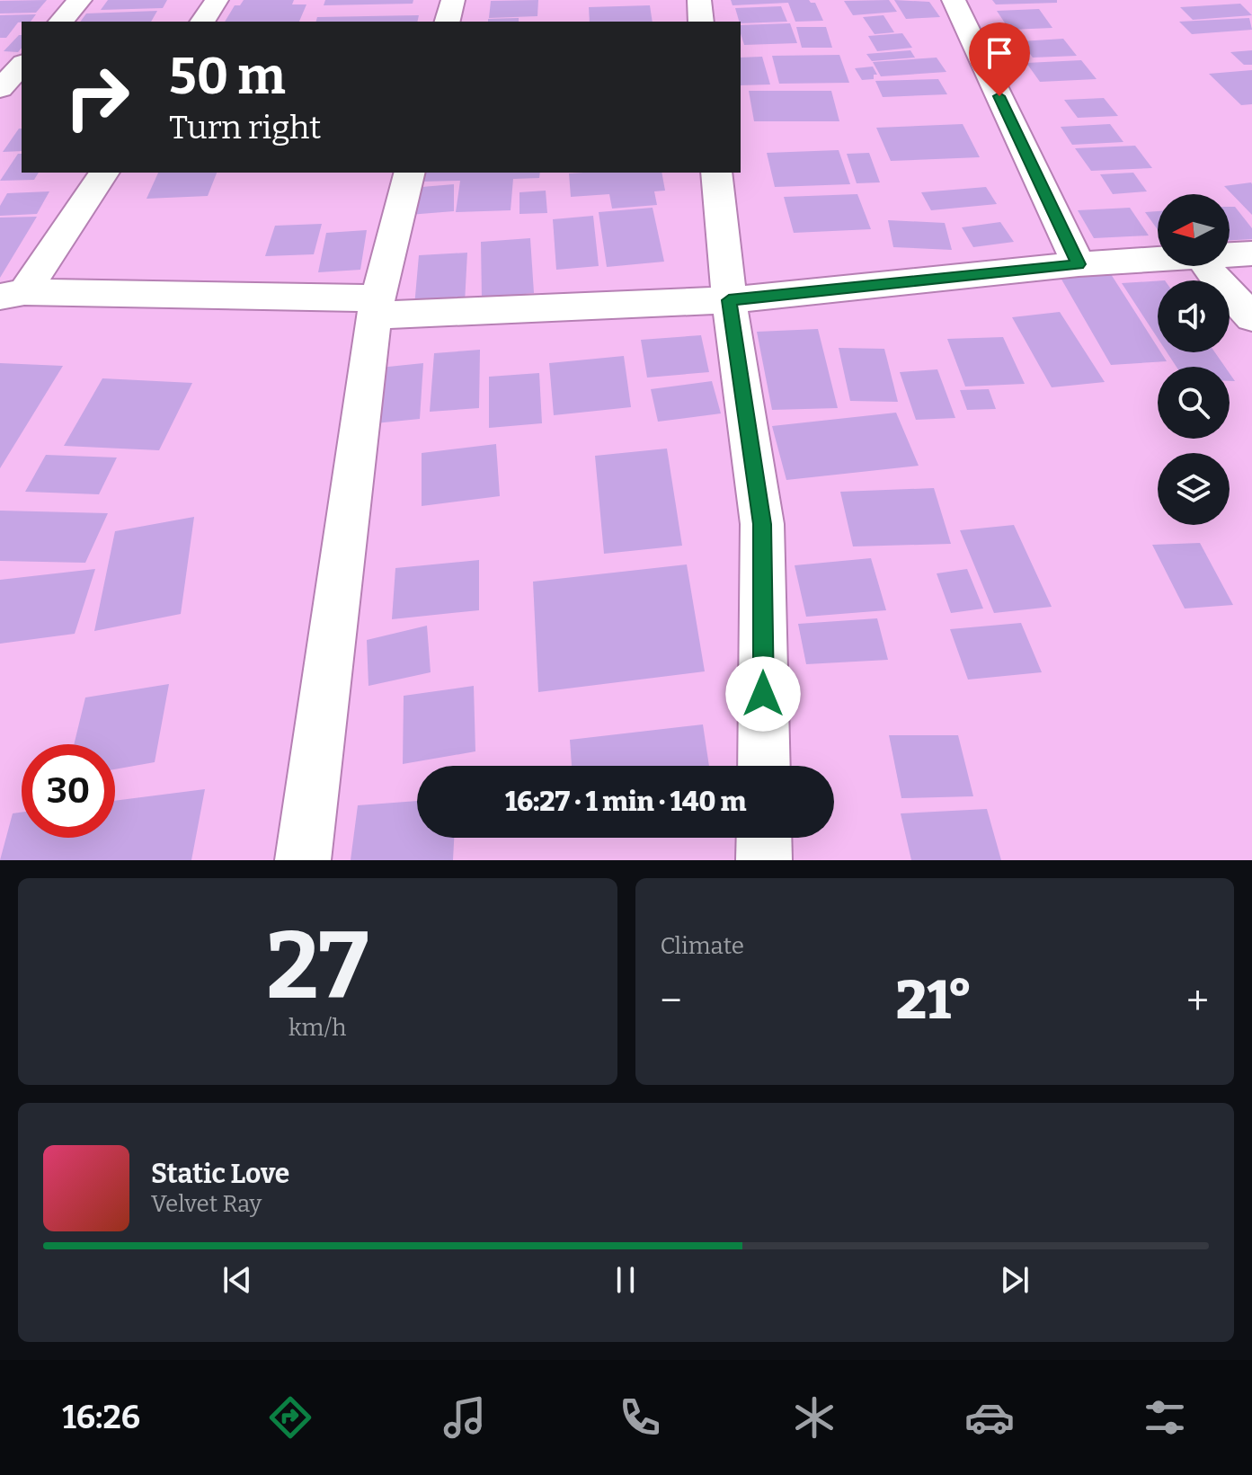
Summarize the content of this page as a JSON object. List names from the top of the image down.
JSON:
{
  "north": "left",
  "page": {
    "turn": ["50 m", "Turn right"],
    "limit": "30",
    "trip": "16:27 · 1 min · 140 m",
    "tile": [
      ["27", "km/h"],
      "Climate"
    ],
    "heat": ["−", "21°", "+"],
    "song": ["Static Love", "Velvet Ray"],
    "tabs": "16:26"
  }
}
